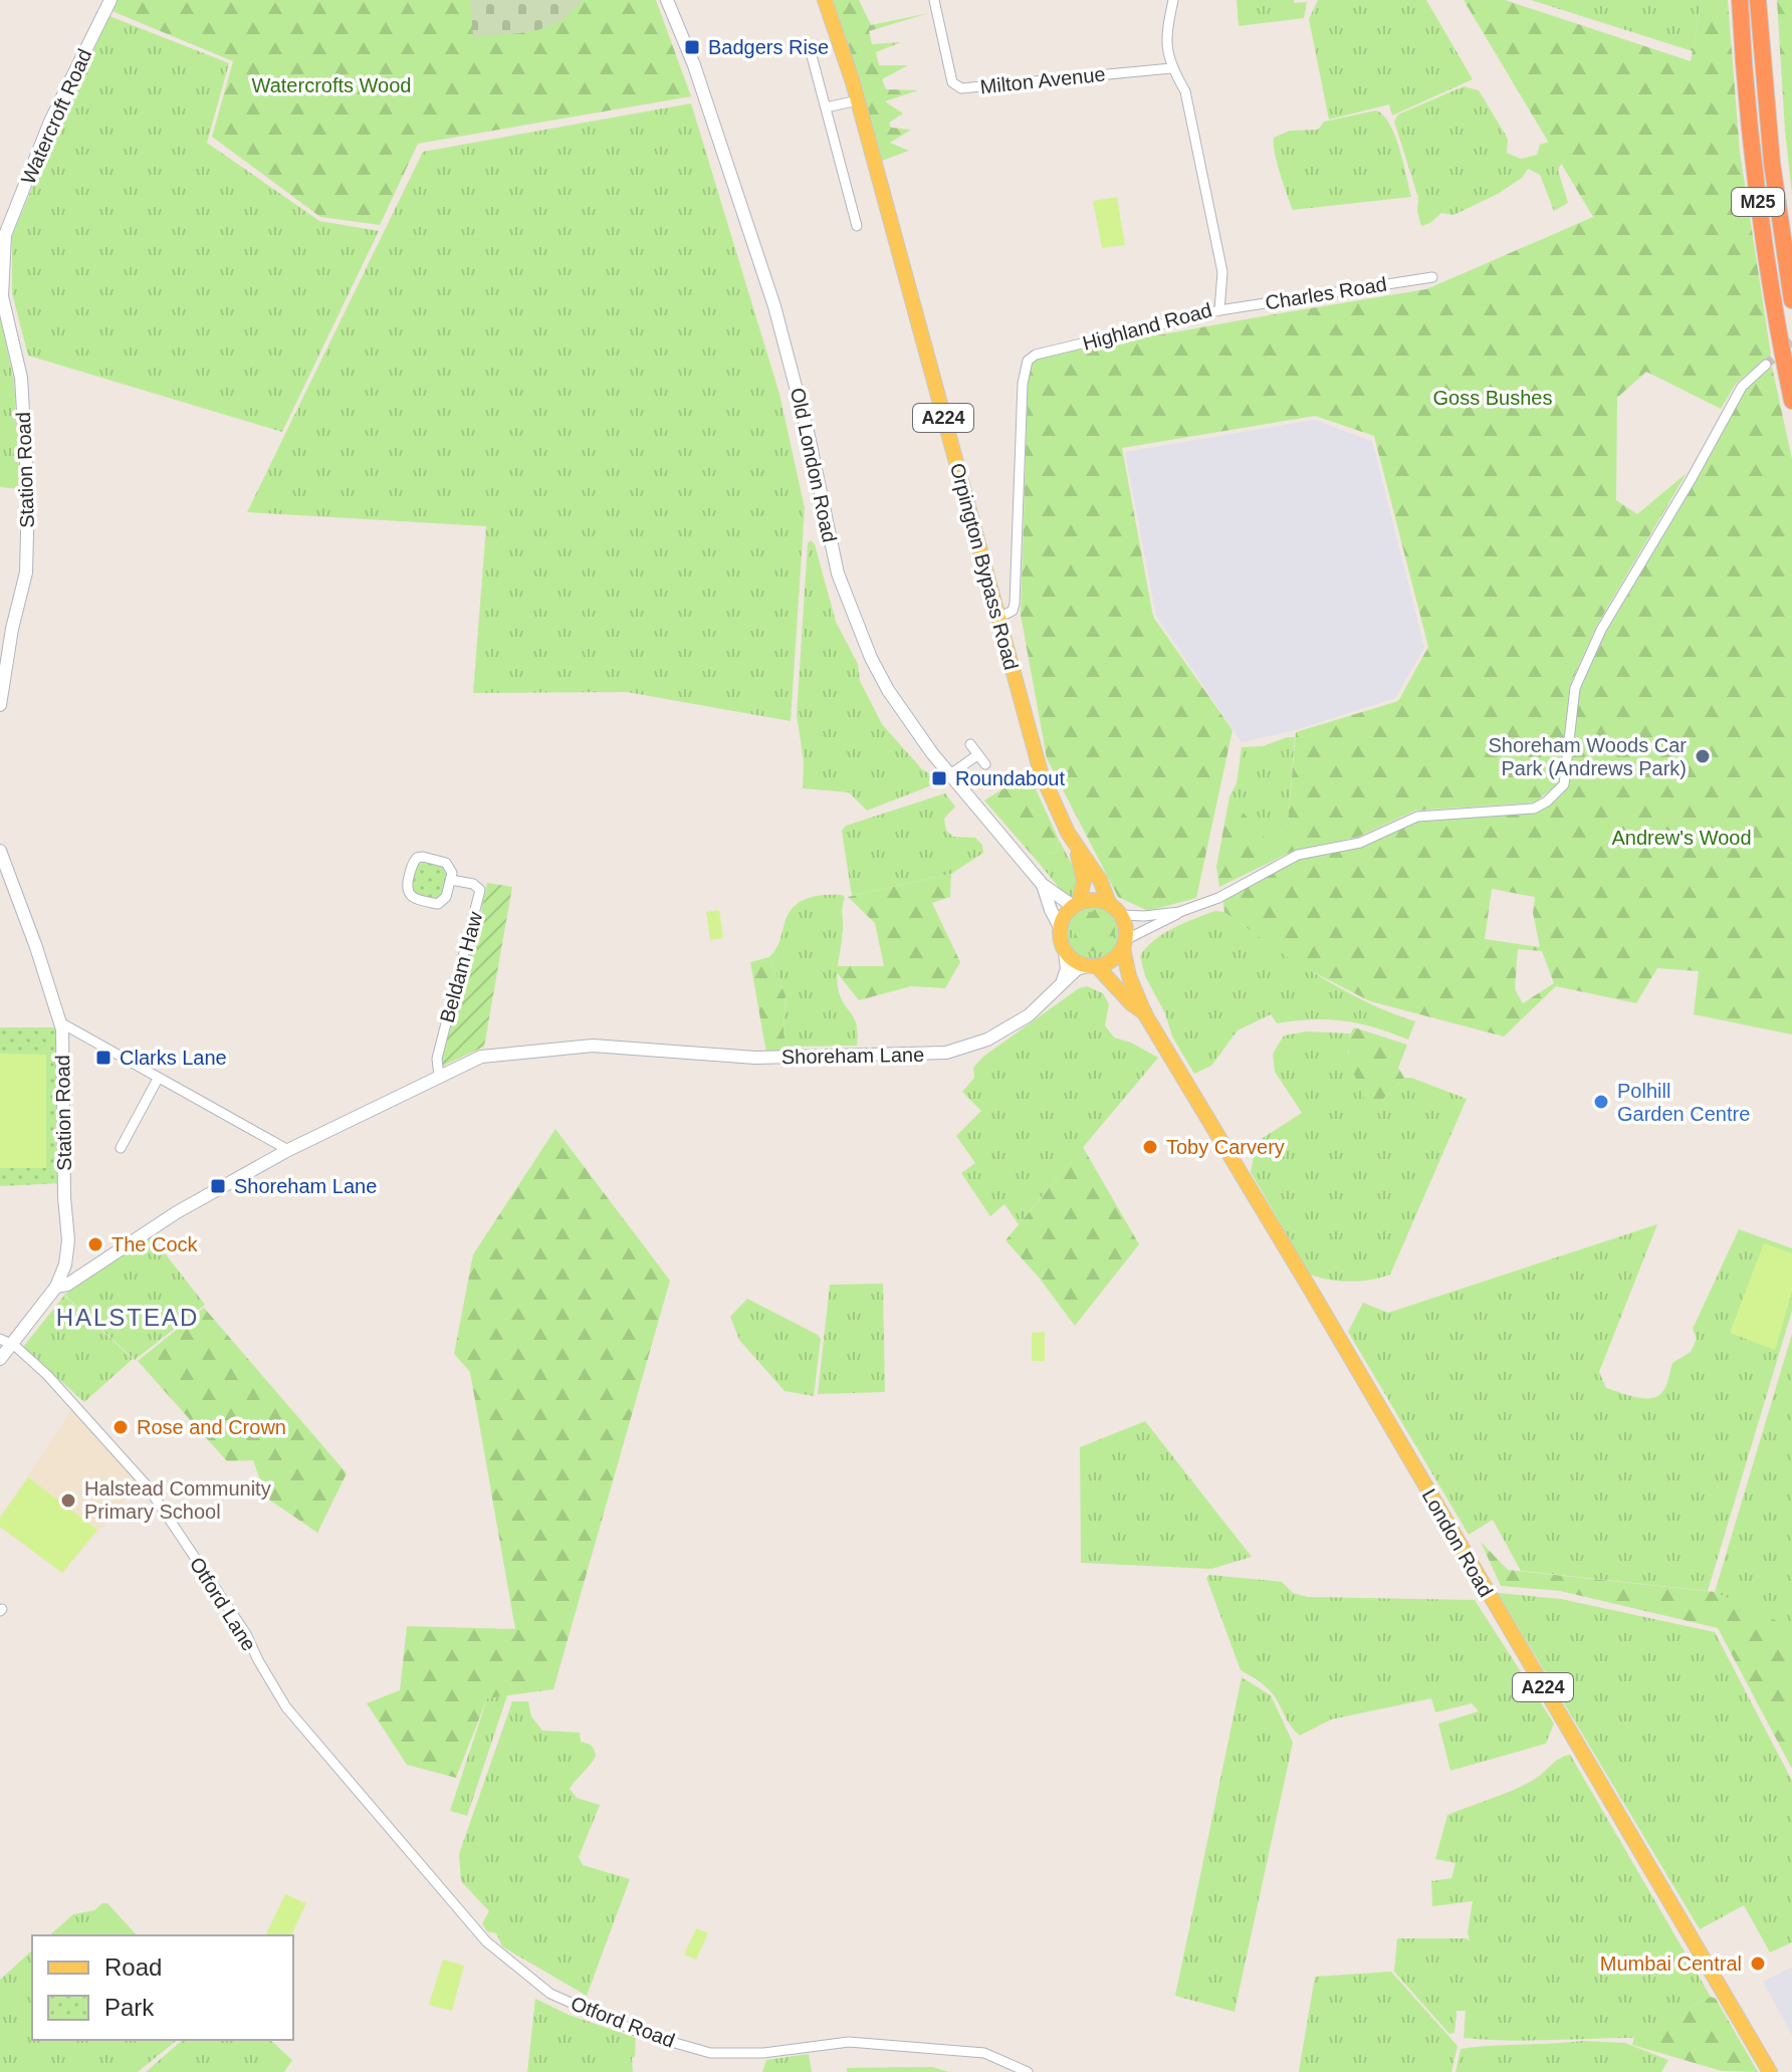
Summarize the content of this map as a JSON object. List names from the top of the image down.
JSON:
{
  "streets": {
    "highway": ["M25"],
    "main road": ["A224", "Orpington Bypass Road", "London Road"],
    "street": [
      "Milton Avenue",
      "Watercroft Road",
      "Charles Road",
      "Highland Road",
      "Old London Road",
      "Station Road",
      "Beldam Haw",
      "Shoreham Lane",
      "Otford Lane",
      "Otford Road"
    ]
  },
  "crossings": [
    ["Milton Avenue", "Highland Road"],
    ["Watercroft Road", "Station Road"],
    ["Charles Road", "Highland Road"],
    ["Highland Road", "Orpington Bypass Road"],
    ["Old London Road", "Orpington Bypass Road"],
    ["Old London Road", "Shoreham Lane"],
    ["Old London Road", "London Road"],
    ["Station Road", "Shoreham Lane"],
    ["Orpington Bypass Road", "Shoreham Lane"],
    ["Orpington Bypass Road", "London Road"],
    ["Beldam Haw", "Shoreham Lane"],
    ["Shoreham Lane", "London Road"],
    ["Otford Lane", "Otford Road"]
  ],
  "districts": ["HALSTEAD"],
  "parks": ["Watercrofts Wood", "Goss Bushes", "Andrew's Wood"],
  "places": {
    "transit": [
      "Badgers Rise",
      "Roundabout",
      "Clarks Lane",
      "Shoreham Lane"
    ],
    "other": [
      "Shoreham Woods Car Park (Andrews Park)",
      "Polhill Garden Centre",
      "Toby Carvery",
      "The Cock",
      "Rose and Crown",
      "Halstead Community Primary School",
      "Mumbai Central"
    ]
  },
  "legend": ["Road", "Park"]
}
